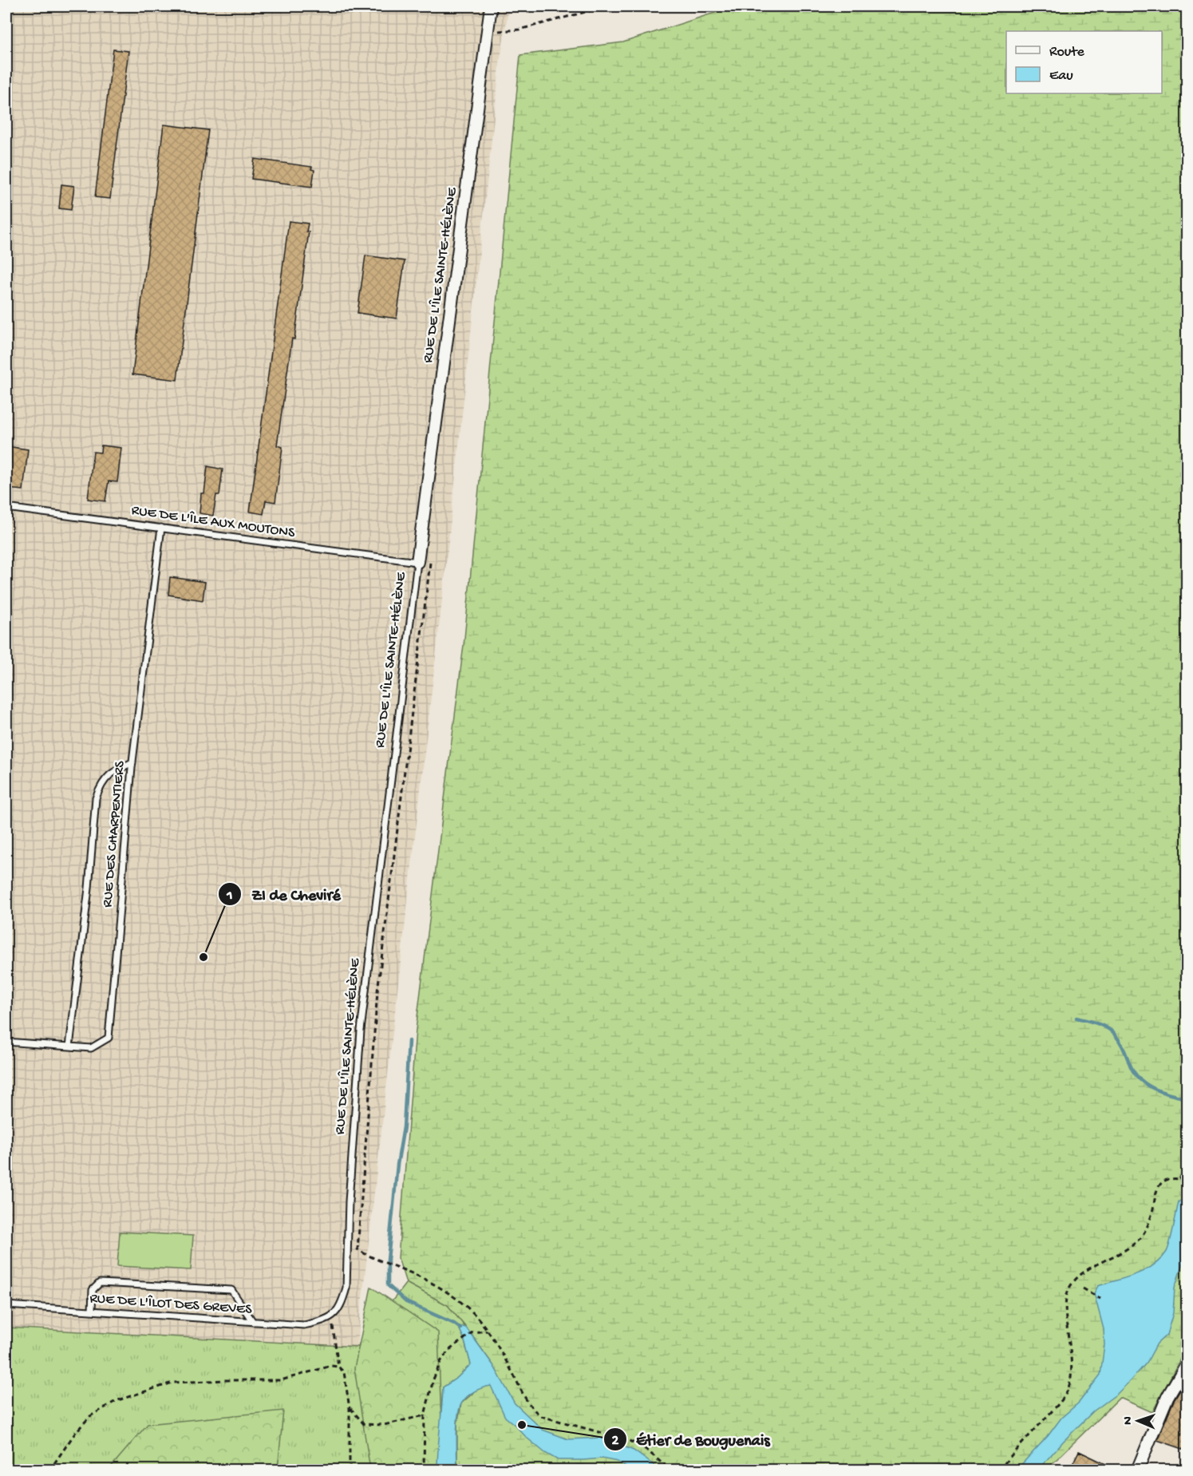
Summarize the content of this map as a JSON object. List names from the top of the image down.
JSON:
{
  "streets": {
    "street": ["RUE DE L'ÎLE SAINTE-HÉLÈNE"],
    "lane": ["RUE DE L'ÎLE AUX MOUTONS", "RUE DES CHARPENTIERS", "RUE DE L'ÎLOT DES GREVES"]
  },
  "crossings": [
    ["RUE DE L'ÎLE SAINTE-HÉLÈNE", "RUE DE L'ÎLE AUX MOUTONS"],
    ["RUE DE L'ÎLE SAINTE-HÉLÈNE", "RUE DE L'ÎLOT DES GREVES"],
    ["RUE DE L'ÎLE AUX MOUTONS", "RUE DES CHARPENTIERS"]
  ],
  "places": ["ZI de Cheviré", "Étier de Bouguenais"],
  "legend": ["Route", "Eau"],
  "north": "left"
}
